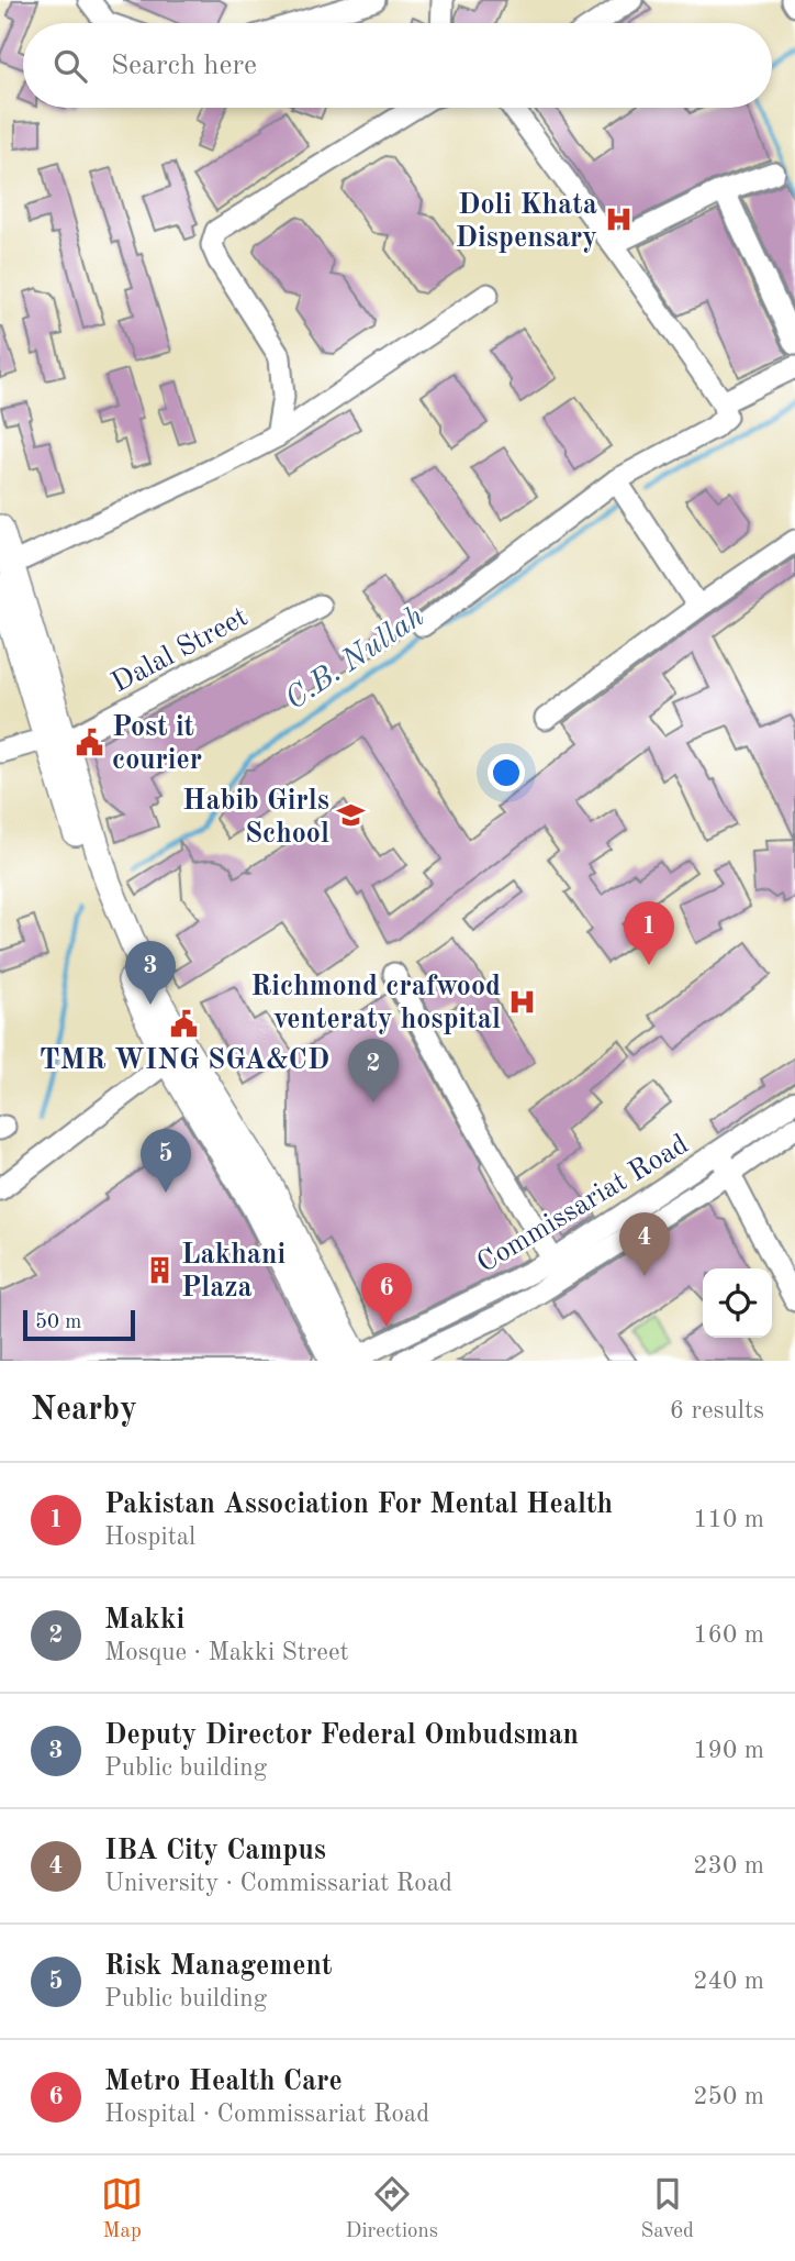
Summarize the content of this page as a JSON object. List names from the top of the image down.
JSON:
{
  "streets": {
    "street": ["Dalal Street", "Commissariat Road"]
  },
  "water": ["C.B. Nullah"],
  "places": {
    "hospital": ["Doli Khata Dispensary", "Richmond crafwood venteraty hospital"],
    "public building": ["Post it courier", "TMR WING SGA&CD"],
    "school or university": ["Habib Girls School"],
    "building": ["Lakhani Plaza"]
  },
  "scale_bar": "50 m",
  "page": {
    "search": "Search here",
    "pins": [
      "1",
      "3",
      "2",
      "5",
      "4",
      "6"
    ],
    "scale": "50 m",
    "heading": ["Nearby", "6 results"],
    "list": [
      {
        "mark": "1",
        "name": "Pakistan Association For Mental Health",
        "note": "Hospital",
        "value": "110 m"
      },
      {
        "mark": "2",
        "name": "Makki",
        "note": "Mosque · Makki Street",
        "value": "160 m"
      },
      {
        "mark": "3",
        "name": "Deputy Director Federal Ombudsman",
        "note": "Public building",
        "value": "190 m"
      },
      {
        "mark": "4",
        "name": "IBA City Campus",
        "note": "University · Commissariat Road",
        "value": "230 m"
      },
      {
        "mark": "5",
        "name": "Risk Management",
        "note": "Public building",
        "value": "240 m"
      },
      {
        "mark": "6",
        "name": "Metro Health Care",
        "note": "Hospital · Commissariat Road",
        "value": "250 m"
      }
    ],
    "nav": ["Map", "Directions", "Saved"]
  }
}
